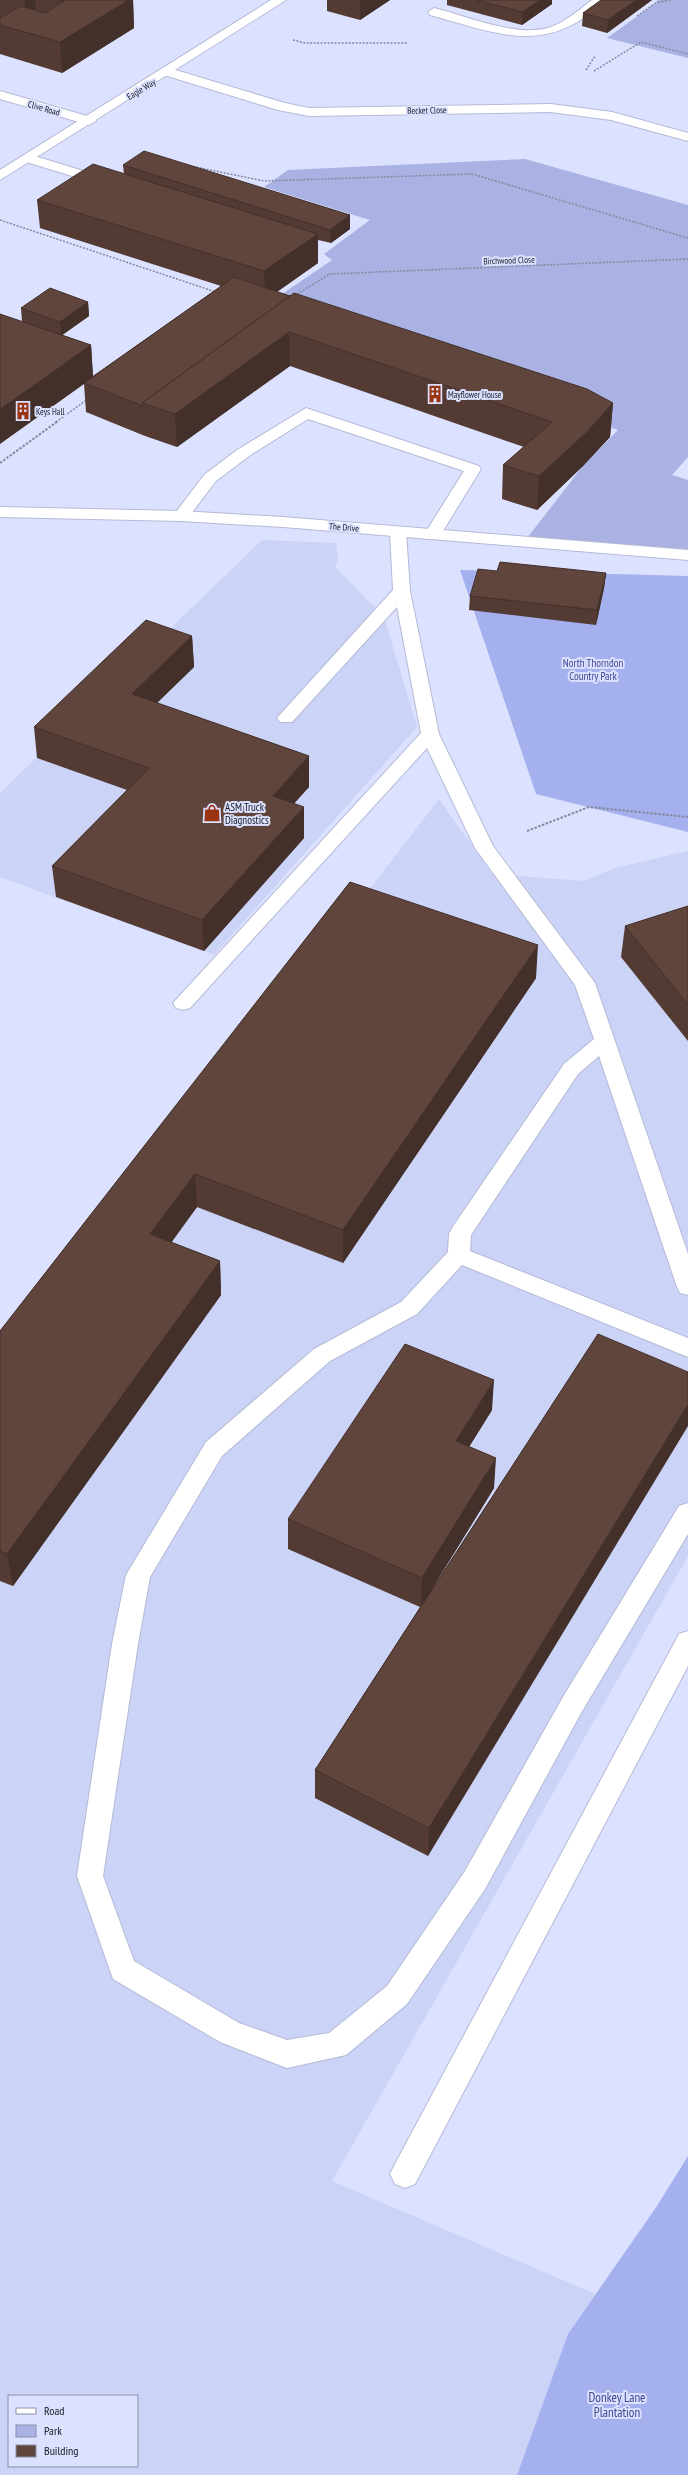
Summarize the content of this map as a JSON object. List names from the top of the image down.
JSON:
{
  "streets": {
    "street": [
      "Eagle Way",
      "Clive Road",
      "Becket Close",
      "The Drive"
    ],
    "path": ["Birchwood Close"]
  },
  "crossings": [
    ["Eagle Way", "Clive Road"],
    ["Eagle Way", "Becket Close"]
  ],
  "parks": ["North Thorndon Country Park", "Donkey Lane Plantation"],
  "places": {
    "building": ["Mayflower House", "Keys Hall"],
    "shop": ["ASM Truck Diagnostics"]
  },
  "legend": ["Road", "Park", "Building"]
}
